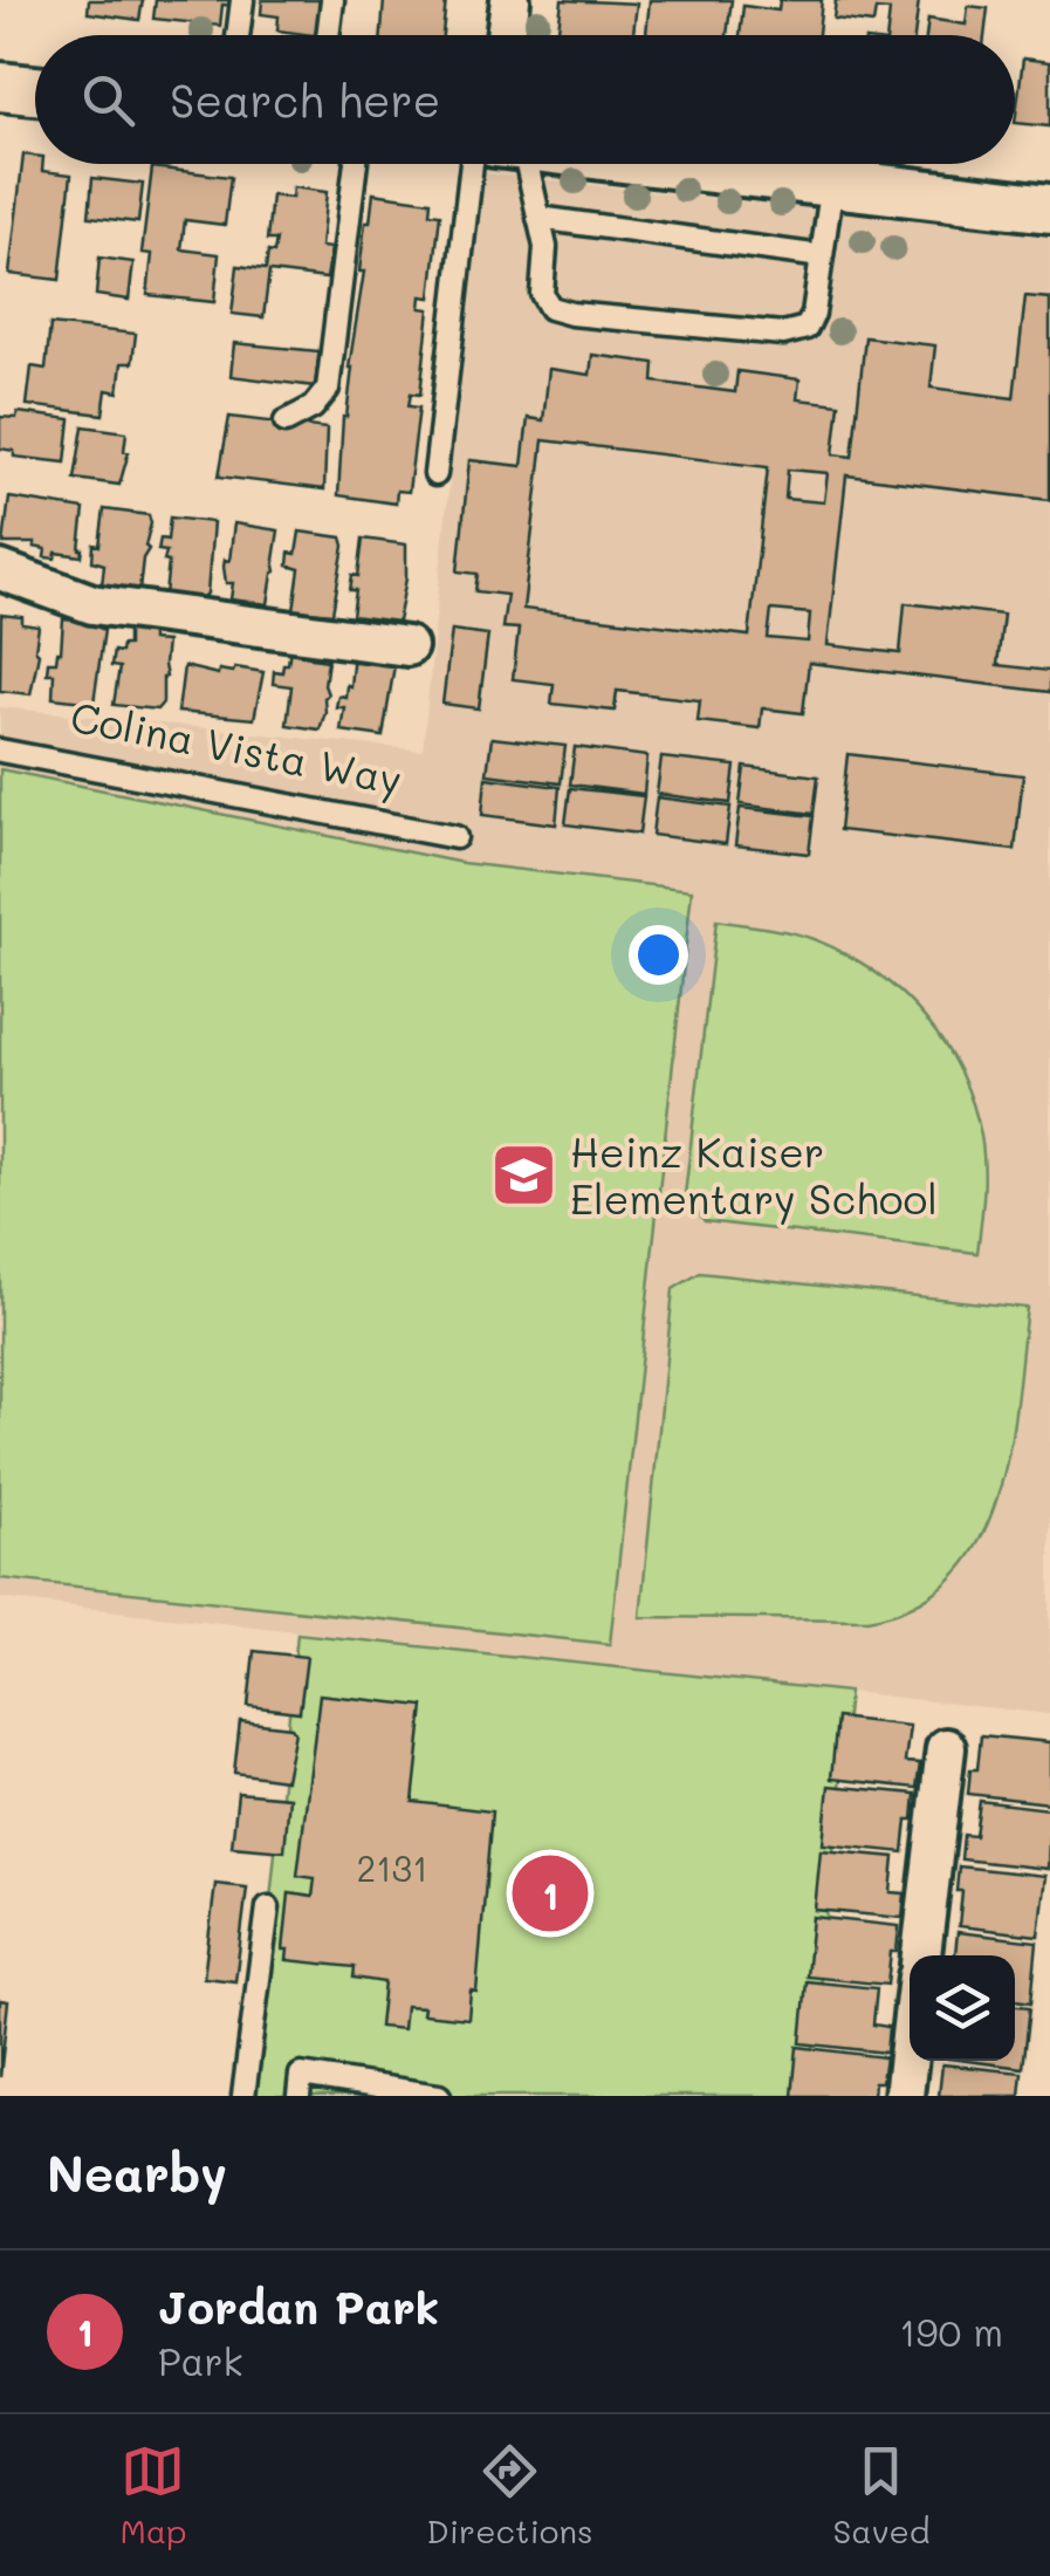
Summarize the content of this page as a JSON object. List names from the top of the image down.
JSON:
{
  "streets": {
    "lane": ["Colina Vista Way"]
  },
  "places": {
    "school or university": ["Heinz Kaiser Elementary School"]
  },
  "house_numbers": ["2131"],
  "page": {
    "search": "Search here",
    "pins": "1",
    "heading": "Nearby",
    "list": [
      {
        "mark": "1",
        "name": "Jordan Park",
        "note": "Park",
        "value": "190 m"
      }
    ],
    "nav": ["Map", "Directions", "Saved"]
  }
}
